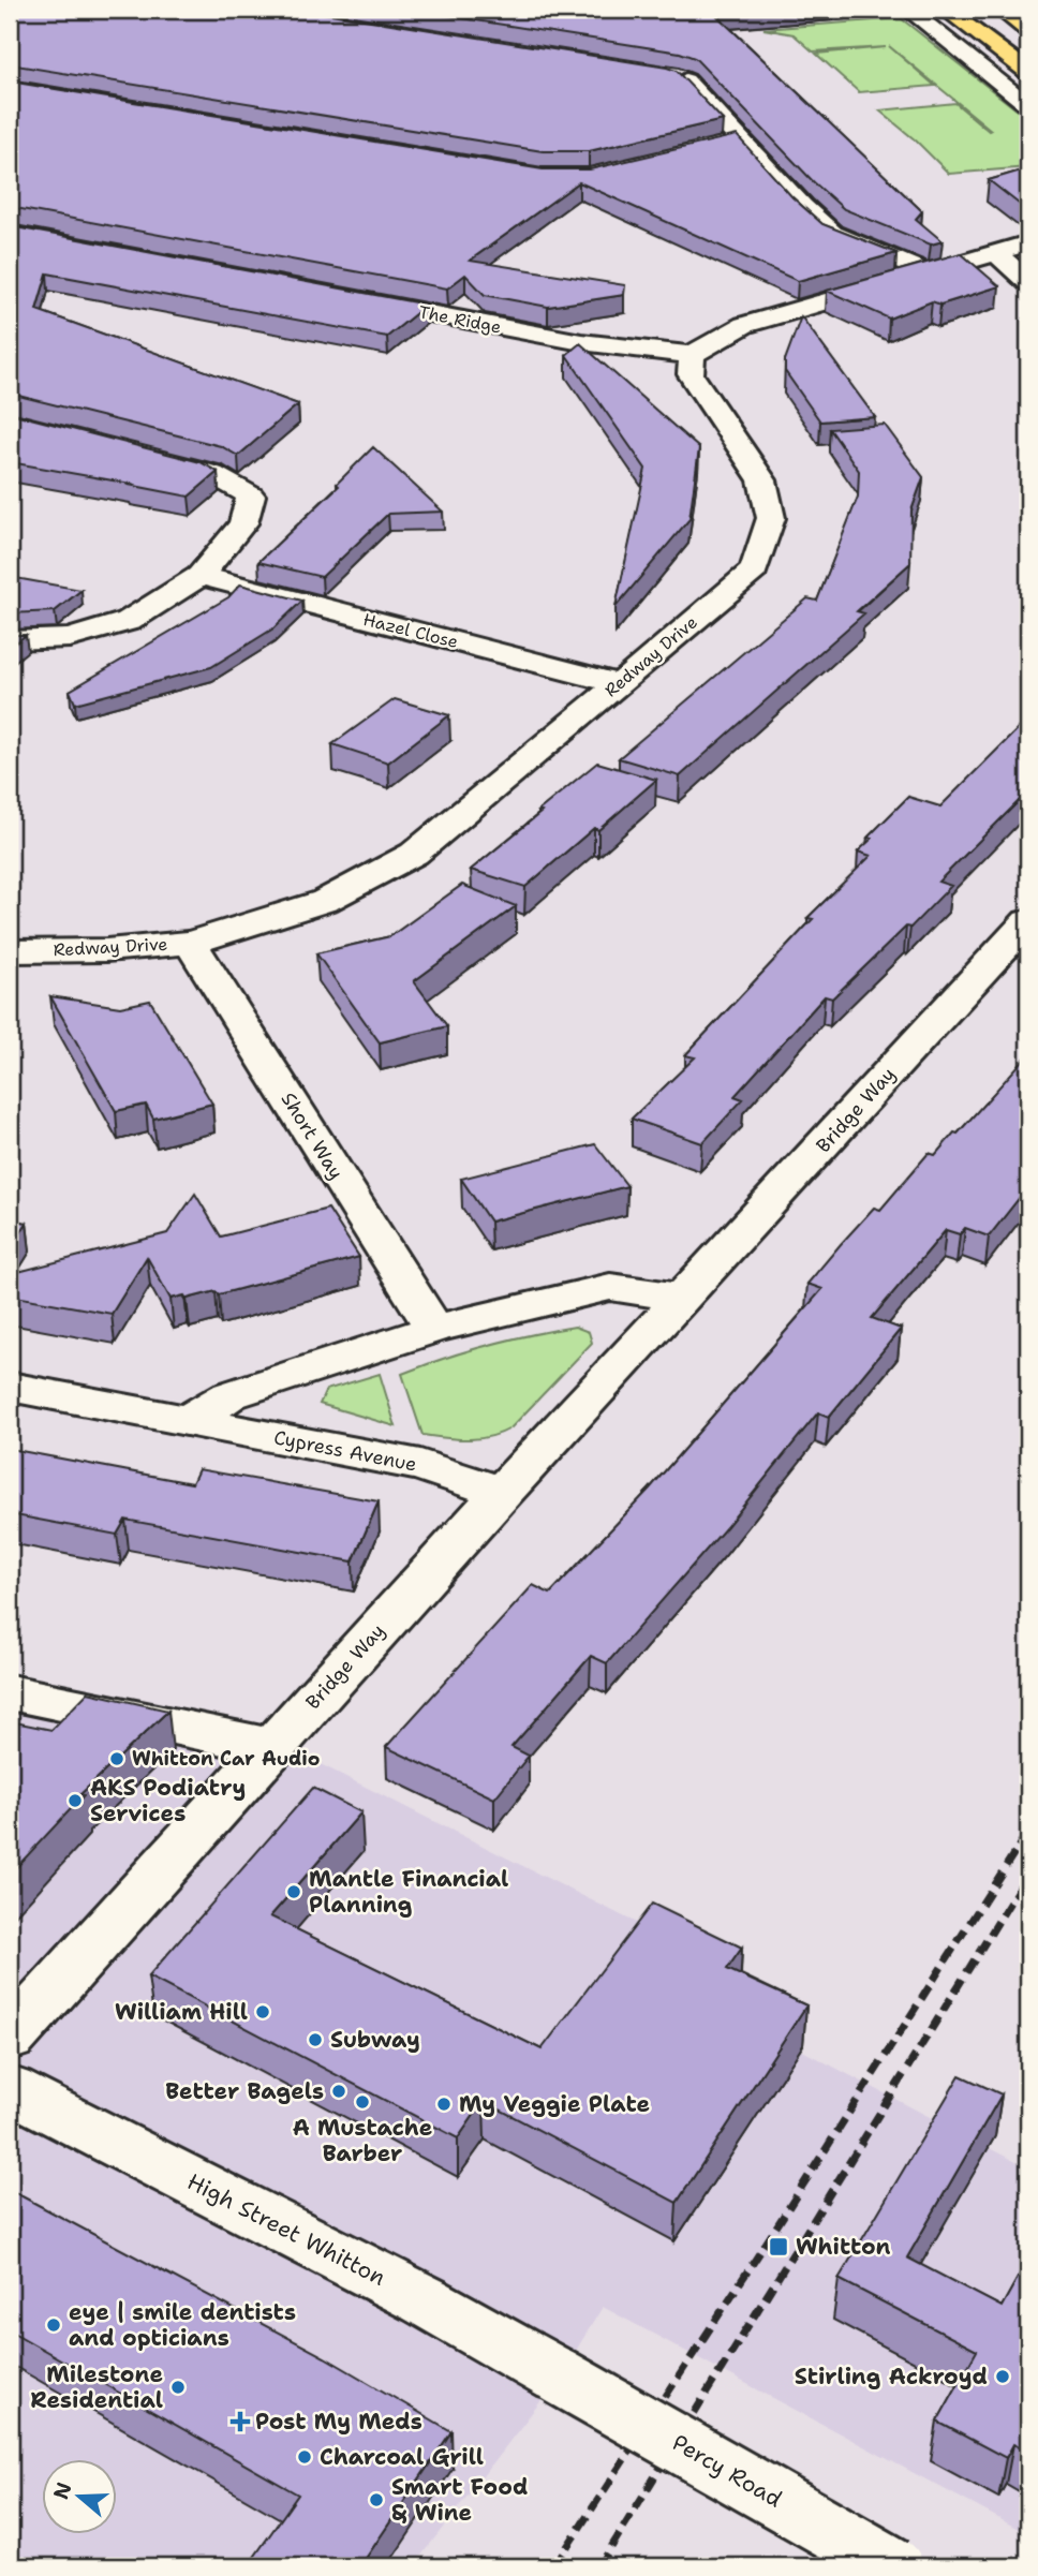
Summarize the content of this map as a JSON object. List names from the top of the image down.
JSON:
{
  "streets": {
    "street": [
      "The Ridge",
      "Hazel Close",
      "Redway Drive",
      "Bridge Way",
      "Short Way",
      "Cypress Avenue",
      "High Street Whitton",
      "Percy Road"
    ]
  },
  "crossings": [
    ["The Ridge", "Redway Drive"],
    ["Hazel Close", "Redway Drive"],
    ["Redway Drive", "Short Way"],
    ["Bridge Way", "Cypress Avenue"],
    ["High Street Whitton", "Percy Road"]
  ],
  "places": {
    "other": [
      "Whitton Car Audio",
      "AKS Podiatry Services",
      "Mantle Financial Planning",
      "William Hill",
      "Subway",
      "Better Bagels",
      "A Mustache Barber",
      "My Veggie Plate",
      "eye | smile dentists and opticians",
      "Stirling Ackroyd",
      "Milestone Residential",
      "Charcoal Grill",
      "Smart Food & Wine"
    ],
    "transit": ["Whitton"],
    "health": ["Post My Meds"]
  },
  "north": "left"
}
